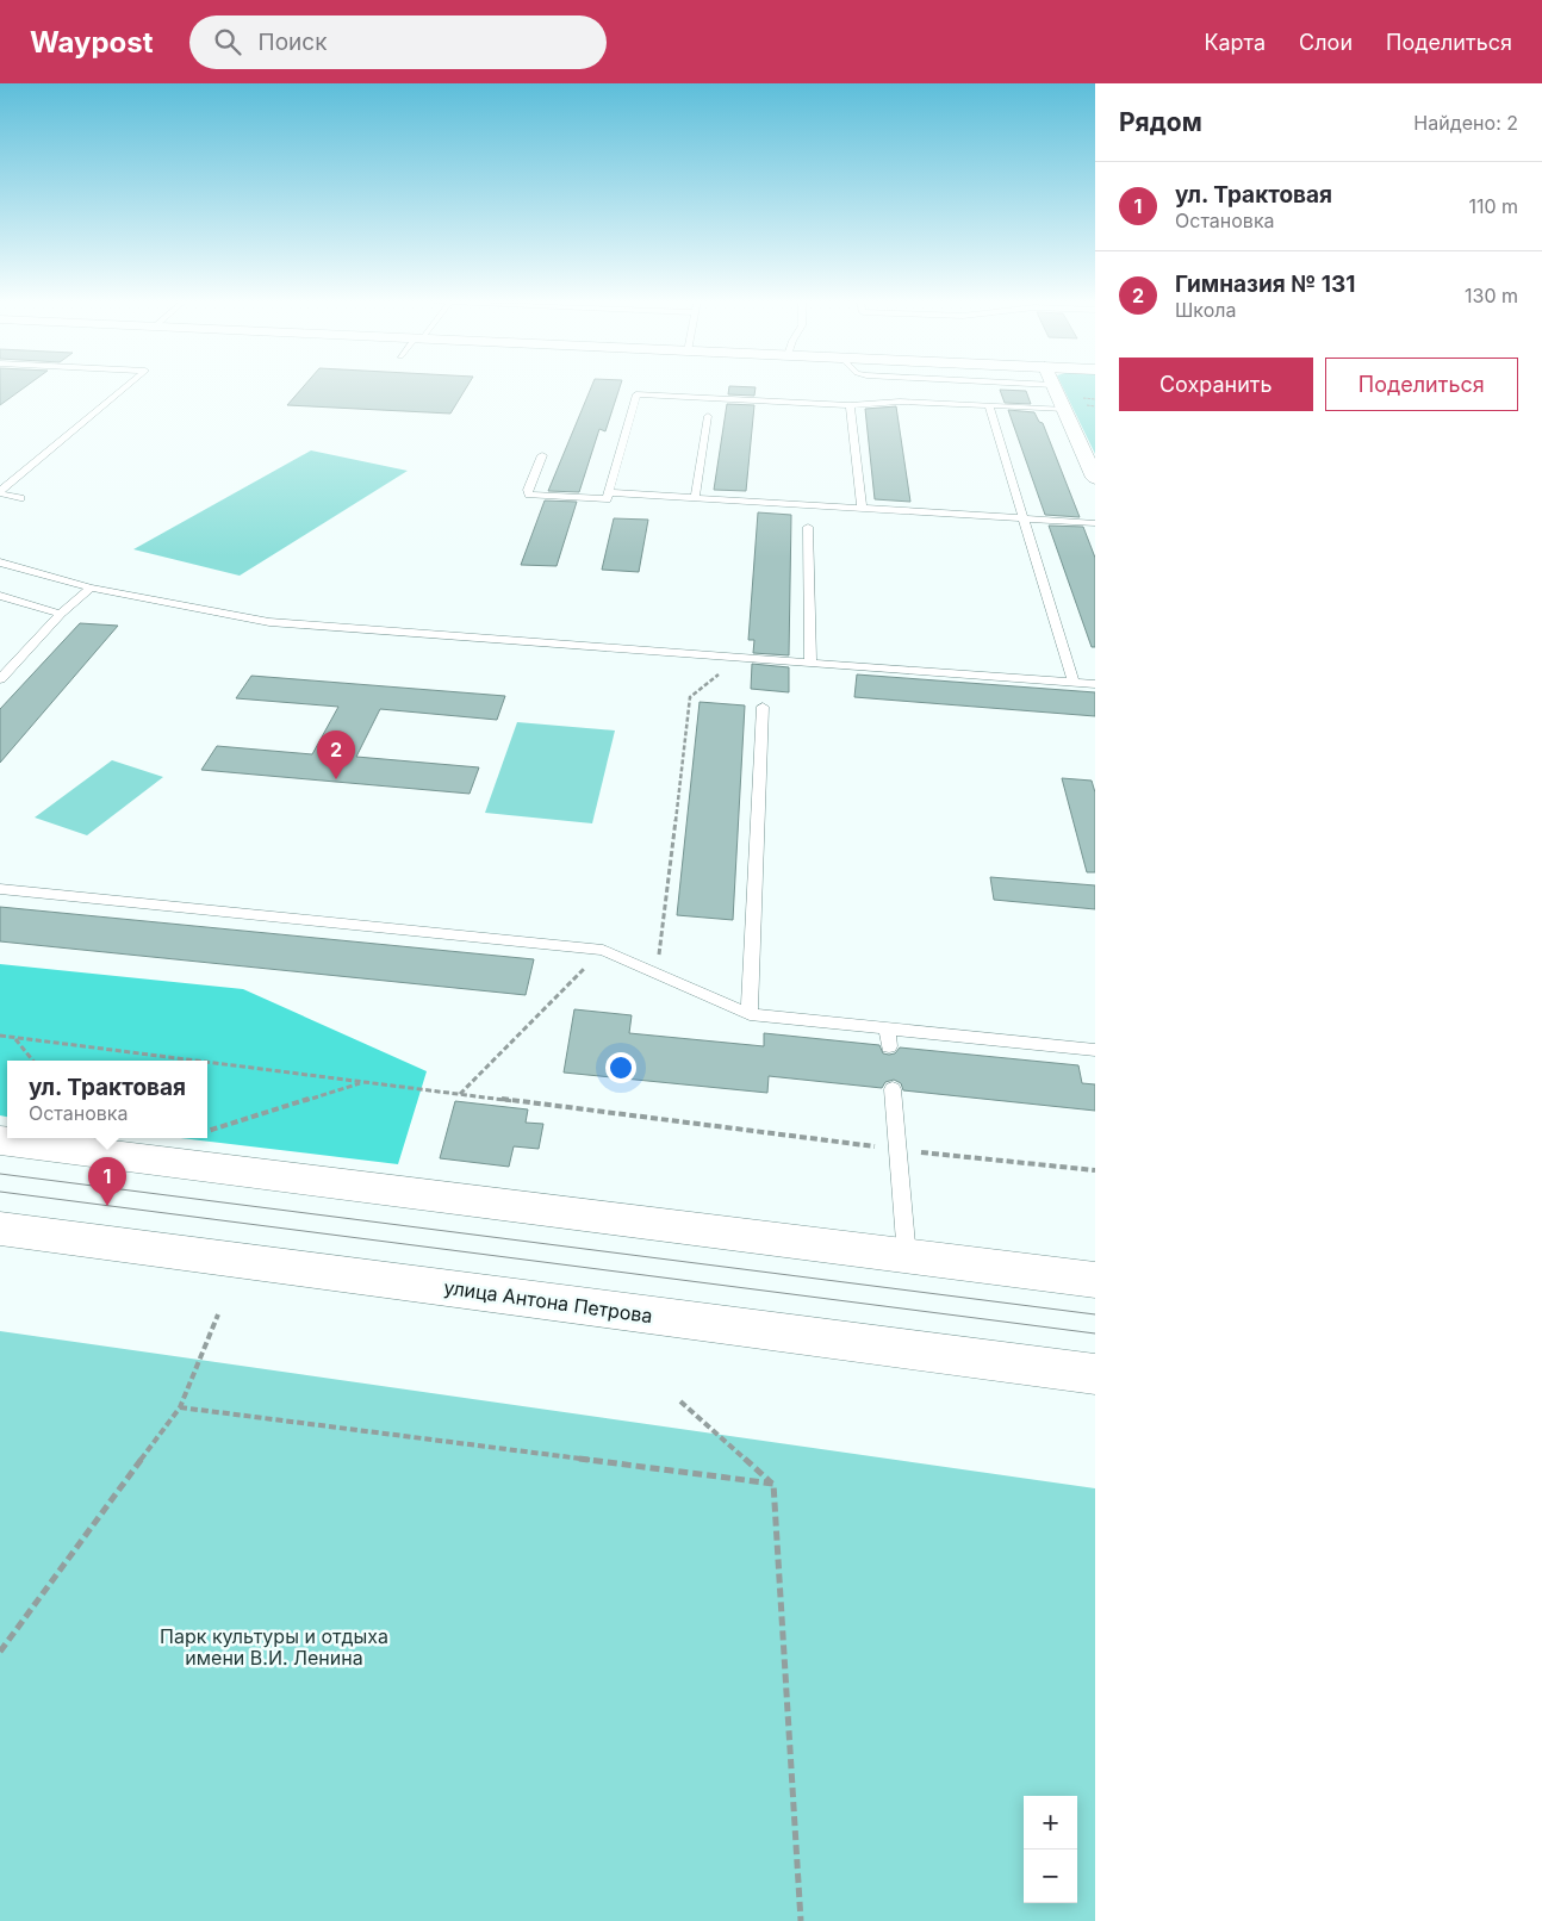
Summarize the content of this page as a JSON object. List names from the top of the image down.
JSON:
{
  "streets": {
    "street": ["улица Антона Петрова"]
  },
  "parks": ["Парк культуры и отдыха имени В.И. Ленина"],
  "page": {
    "header": "Waypost",
    "search": "Поиск",
    "nav": ["Карта", "Слои", "Поделиться"],
    "heading": ["Рядом", "Найдено: 2"],
    "list": [
      {
        "mark": "1",
        "name": "ул. Трактовая",
        "note": "Остановка",
        "value": "110 m"
      },
      {
        "mark": "2",
        "name": "Гимназия № 131",
        "note": "Школа",
        "value": "130 m"
      }
    ],
    "buttons": ["Сохранить", "Поделиться"],
    "pins": ["2", "1"],
    "popup": ["ул. Трактовая", "Остановка"],
    "map_buttons": ["+", "−"]
  }
}
